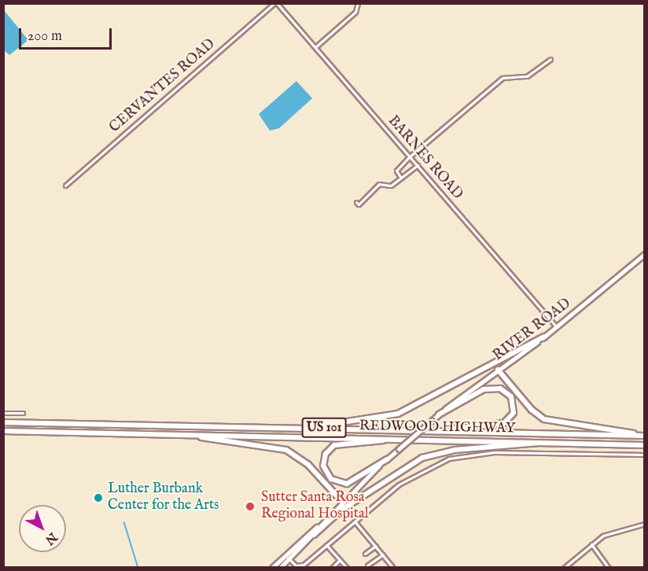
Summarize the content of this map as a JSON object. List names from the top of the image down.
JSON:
{
  "streets": {
    "highway": ["US 101", "REDWOOD HIGHWAY"],
    "main road": ["RIVER ROAD"],
    "street": ["CERVANTES ROAD", "BARNES ROAD"]
  },
  "crossings": [
    ["CERVANTES ROAD", "BARNES ROAD"],
    ["BARNES ROAD", "RIVER ROAD"]
  ],
  "places": ["Luther Burbank Center for the Arts", "Sutter Santa Rosa Regional Hospital"],
  "scale_bar": "200 m",
  "north": "bottom right"
}
